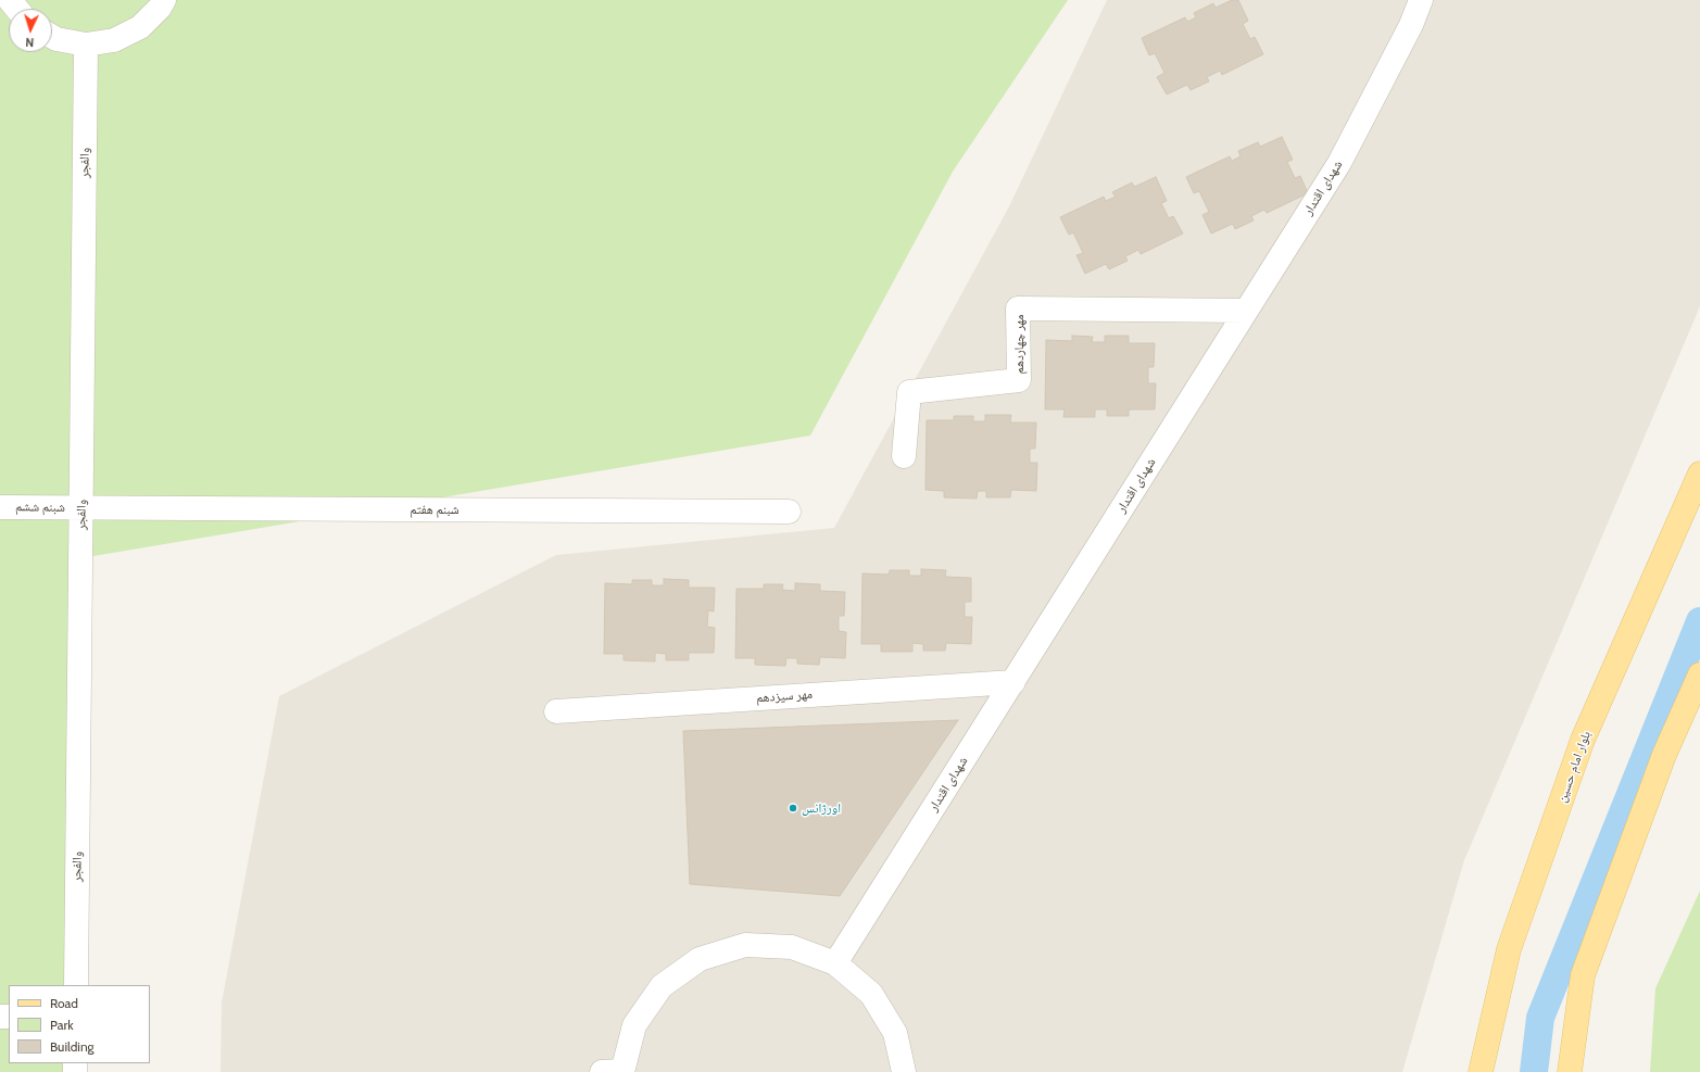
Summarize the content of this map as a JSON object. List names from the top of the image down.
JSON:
{
  "streets": {
    "main road": ["بلوار امام حسین"],
    "street": [
      "والفجر",
      "شهدای اقتدار",
      "مهر چهاردهم",
      "شبنم ششم",
      "شبنم هفتم",
      "مهر سیزدهم"
    ]
  },
  "crossings": [
    ["والفجر", "شبنم ششم"],
    ["والفجر", "شبنم هفتم"],
    ["شهدای اقتدار", "مهر چهاردهم"],
    ["شهدای اقتدار", "مهر سیزدهم"],
    ["شبنم ششم", "شبنم هفتم"]
  ],
  "places": ["اورژانس"],
  "legend": ["Road", "Park", "Building"],
  "north": "bottom"
}
